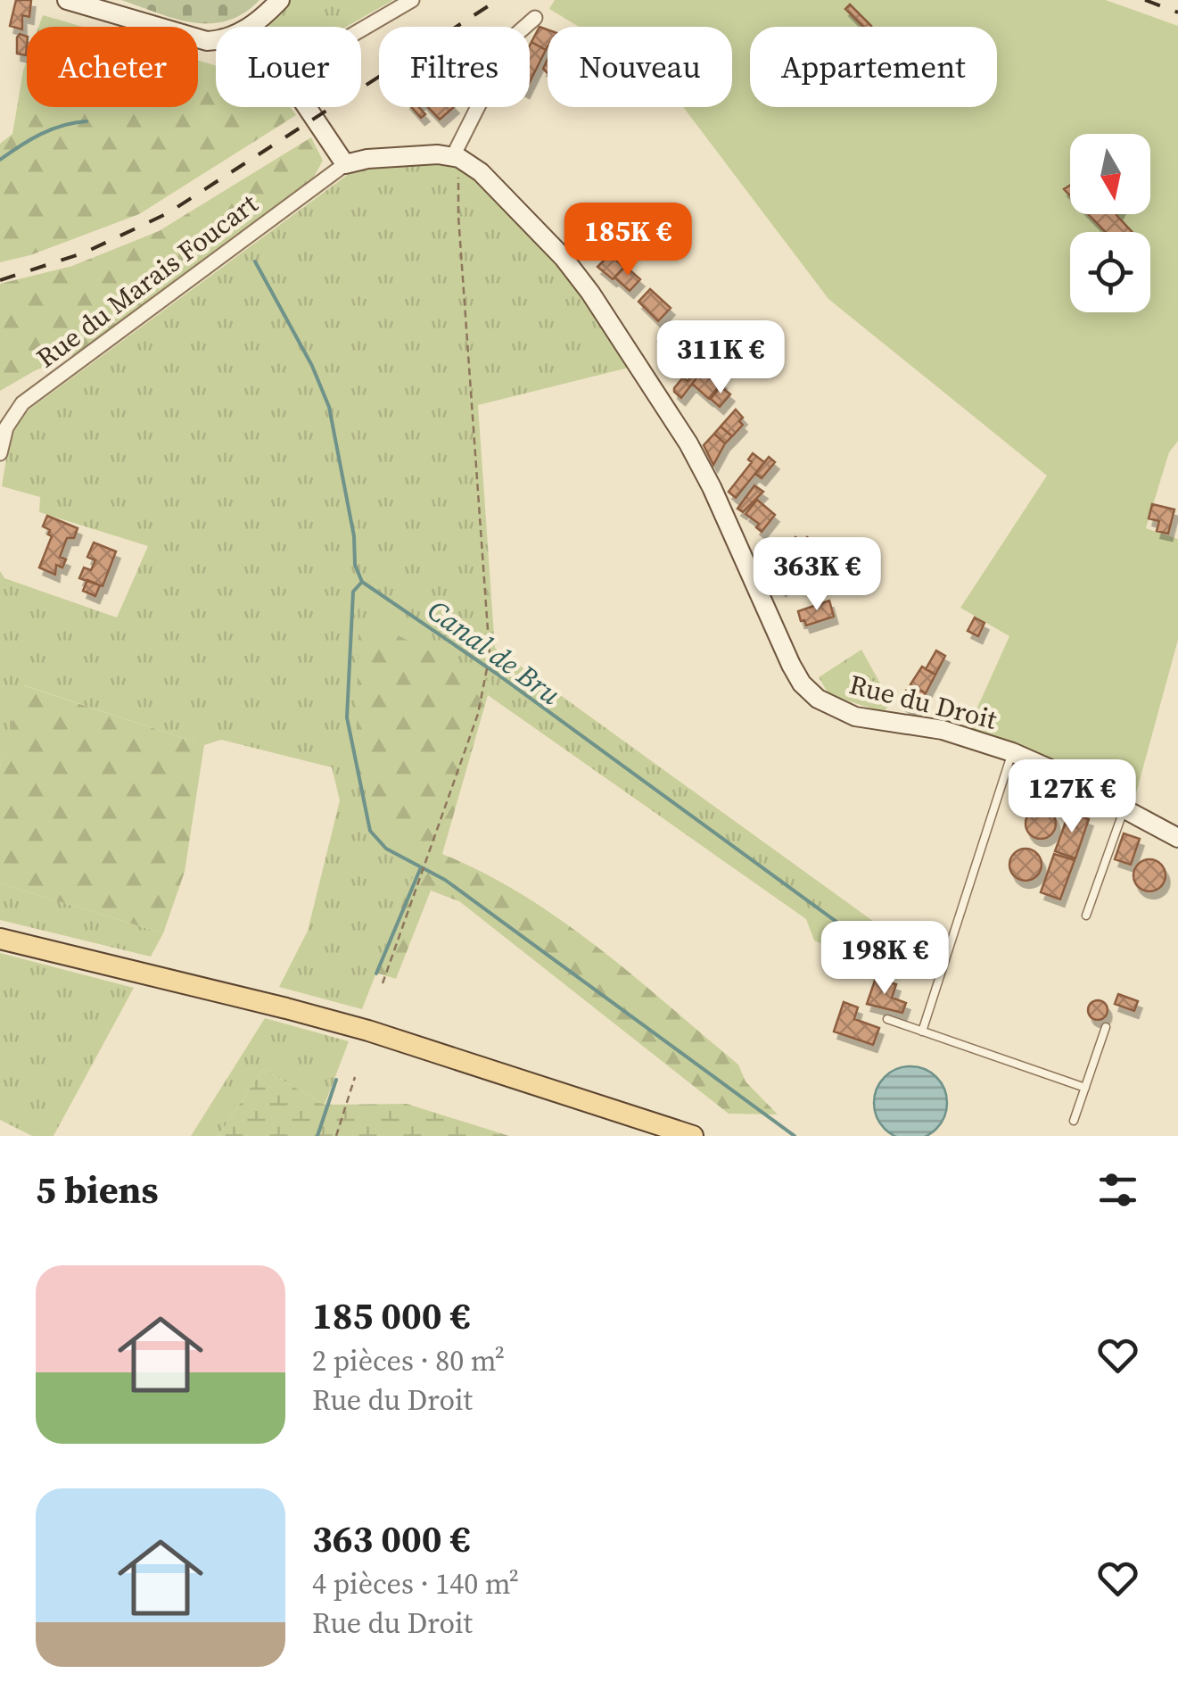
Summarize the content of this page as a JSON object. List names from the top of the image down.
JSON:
{
  "streets": {
    "street": ["Rue du Marais Foucart", "Rue du Droit"]
  },
  "water": ["Canal de Bru"],
  "north": "bottom",
  "page": {
    "chip": [
      "Acheter",
      "Louer",
      "Filtres",
      "Nouveau",
      "Appartement"
    ],
    "price": [
      "185K €",
      "311K €",
      "363K €",
      "127K €",
      "198K €"
    ],
    "heading": "5 biens",
    "list": [
      {
        "name": "185 000 €",
        "note": "2 pièces · 80 m² · Rue du Droit"
      },
      {
        "name": "363 000 €",
        "note": "4 pièces · 140 m² · Rue du Droit"
      }
    ]
  }
}
